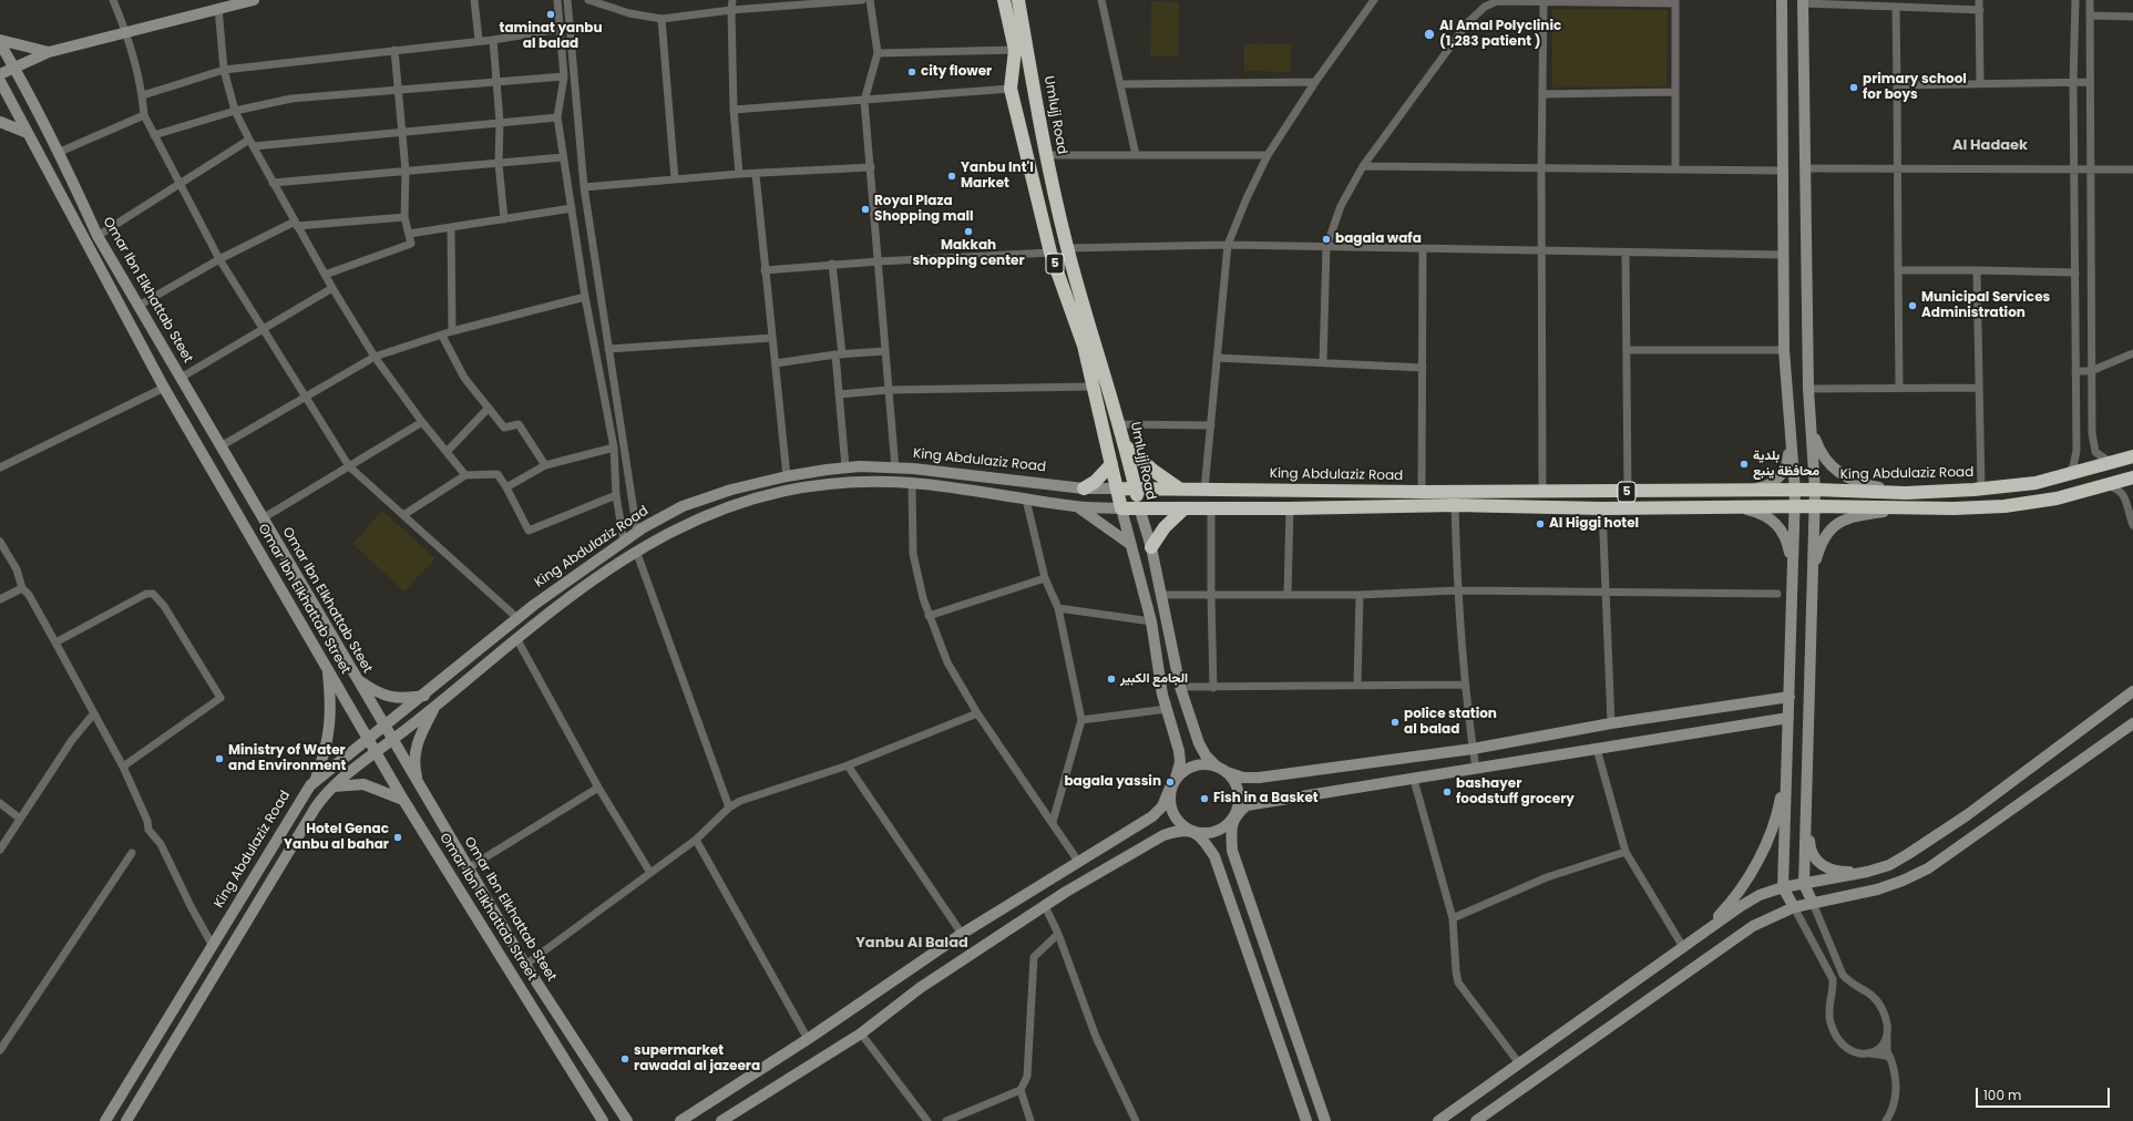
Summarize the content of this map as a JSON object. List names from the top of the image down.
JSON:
{
  "streets": {
    "highway": ["Umlujj Road", "5", "King Abdulaziz Road"],
    "street": ["Omar Ibn Elkhattab Steet", "Omar Ibn Elkhattab Street"]
  },
  "crossings": [
    ["Umlujj Road", "5"],
    ["Umlujj Road", "King Abdulaziz Road"],
    ["5", "King Abdulaziz Road"],
    ["Omar Ibn Elkhattab Steet", "King Abdulaziz Road"],
    ["King Abdulaziz Road", "Omar Ibn Elkhattab Street"]
  ],
  "districts": ["Al Hadaek", "Yanbu Al Balad"],
  "places": [
    "taminat yanbu al balad",
    "Al Amal Polyclinic (1,283 patient )",
    "city flower",
    "primary school for boys",
    "Yanbu Int'l Market",
    "Royal Plaza Shopping mall",
    "Makkah shopping center",
    "bagala wafa",
    "Municipal Services Administration",
    "بلدية محافظة ينبع",
    "Al Higgi hotel",
    "الجامع الكبير",
    "police station al balad",
    "Ministry of Water and Environment",
    "bagala yassin",
    "bashayer foodstuff grocery",
    "Fish in a Basket",
    "Hotel Genac Yanbu al bahar",
    "supermarket rawadal al jazeera"
  ],
  "scale_bar": "100 m"
}
